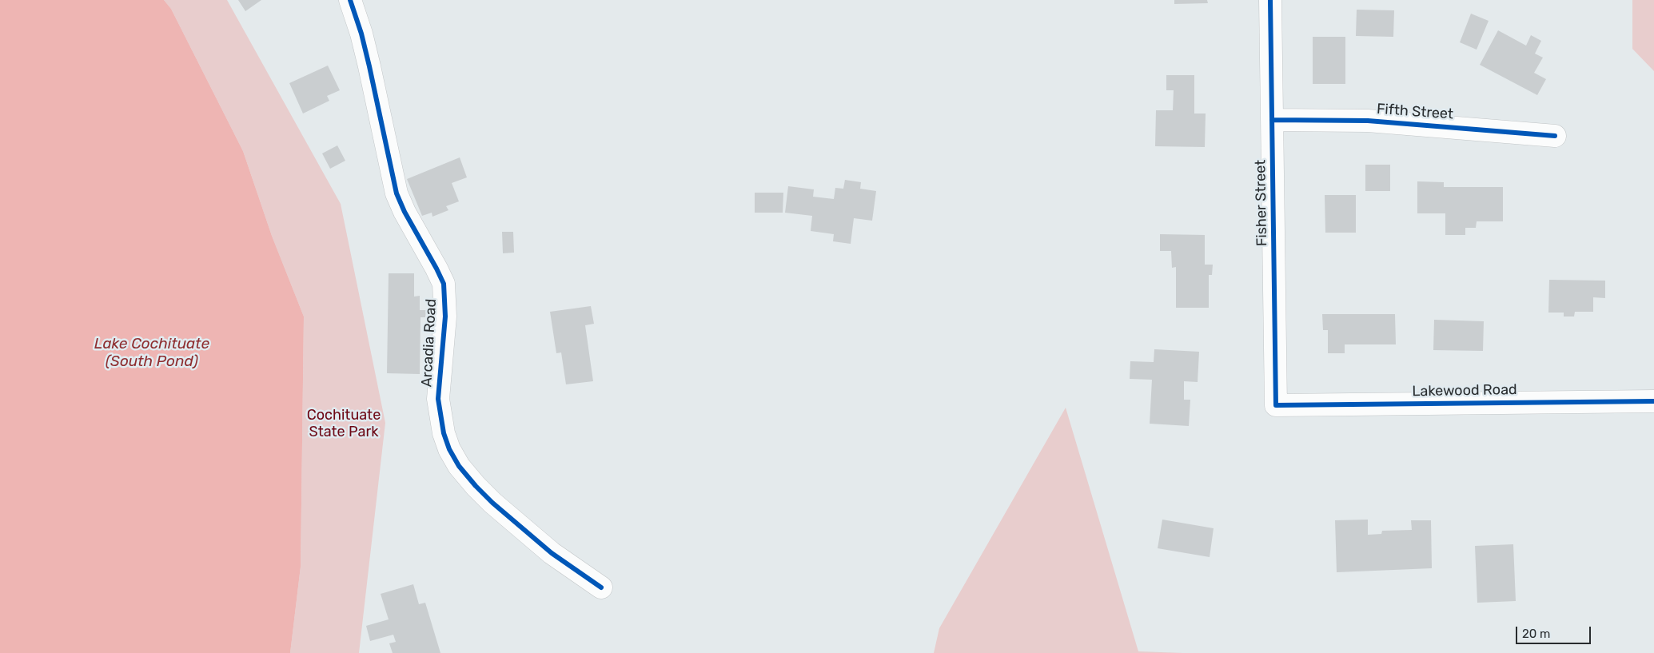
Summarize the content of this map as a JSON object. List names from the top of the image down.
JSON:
{
  "streets": {
    "street": [
      "Fifth Street",
      "Fisher Street",
      "Arcadia Road",
      "Lakewood Road"
    ]
  },
  "crossings": [
    ["Fifth Street", "Fisher Street"],
    ["Fisher Street", "Lakewood Road"]
  ],
  "water": ["Lake Cochituate (South Pond)"],
  "parks": ["Cochituate State Park"],
  "scale_bar": "20 m"
}
